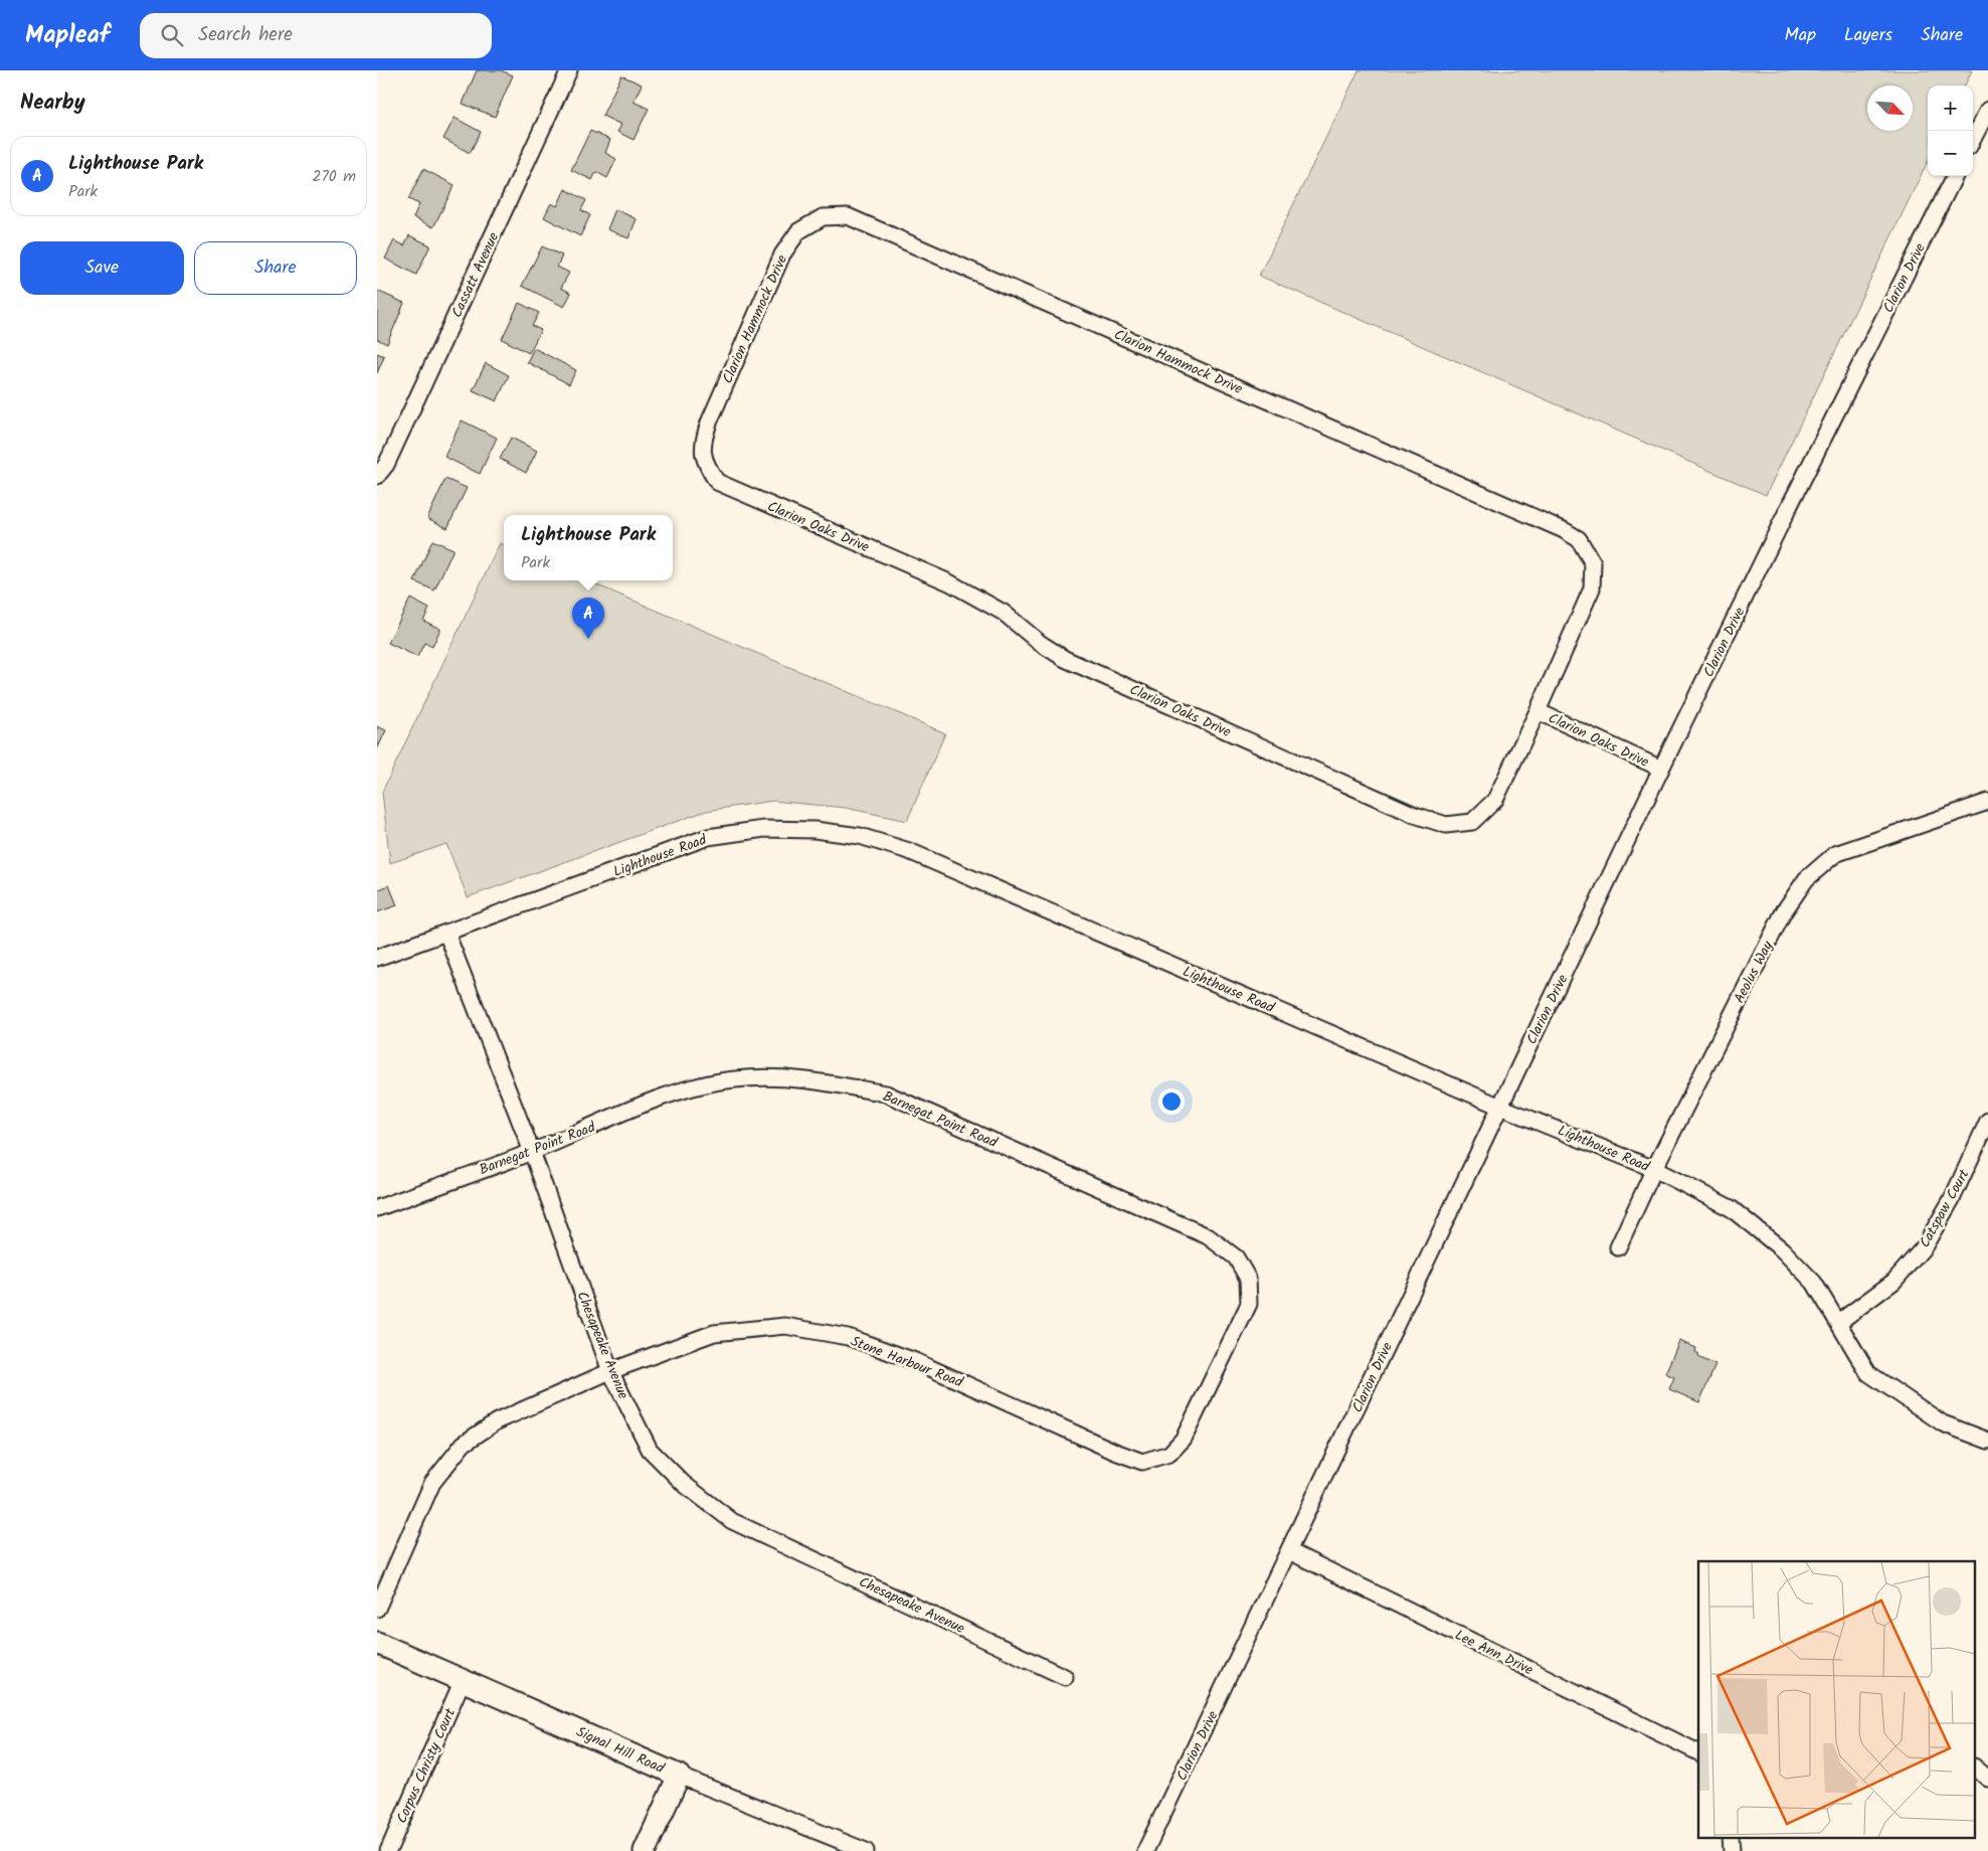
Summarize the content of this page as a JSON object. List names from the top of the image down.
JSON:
{
  "streets": {
    "street": [
      "Cassatt Avenue",
      "Clarion Drive",
      "Clarion Hammock Drive",
      "Clarion Oaks Drive",
      "Lighthouse Road",
      "Aeolus Way",
      "Barnegat Point Road",
      "Catspaw Court",
      "Chesapeake Avenue",
      "Stone Harbour Road",
      "Lee Ann Drive",
      "Signal Hill Road",
      "Corpus Christy Court"
    ]
  },
  "crossings": [
    ["Clarion Drive", "Clarion Oaks Drive"],
    ["Clarion Drive", "Lighthouse Road"],
    ["Clarion Drive", "Lee Ann Drive"],
    ["Clarion Hammock Drive", "Clarion Oaks Drive"],
    ["Lighthouse Road", "Aeolus Way"],
    ["Lighthouse Road", "Catspaw Court"],
    ["Lighthouse Road", "Chesapeake Avenue"],
    ["Barnegat Point Road", "Chesapeake Avenue"],
    ["Barnegat Point Road", "Stone Harbour Road"],
    ["Chesapeake Avenue", "Stone Harbour Road"],
    ["Signal Hill Road", "Corpus Christy Court"]
  ],
  "north": "bottom right",
  "page": {
    "header": "Mapleaf",
    "search": "Search here",
    "nav": ["Map", "Layers", "Share"],
    "heading": "Nearby",
    "map_buttons": ["+", "−"],
    "list": [
      {
        "mark": "A",
        "name": "Lighthouse Park",
        "note": "Park",
        "value": "270 m"
      }
    ],
    "buttons": ["Save", "Share"],
    "popup": ["Lighthouse Park", "Park"],
    "pins": "A"
  }
}
